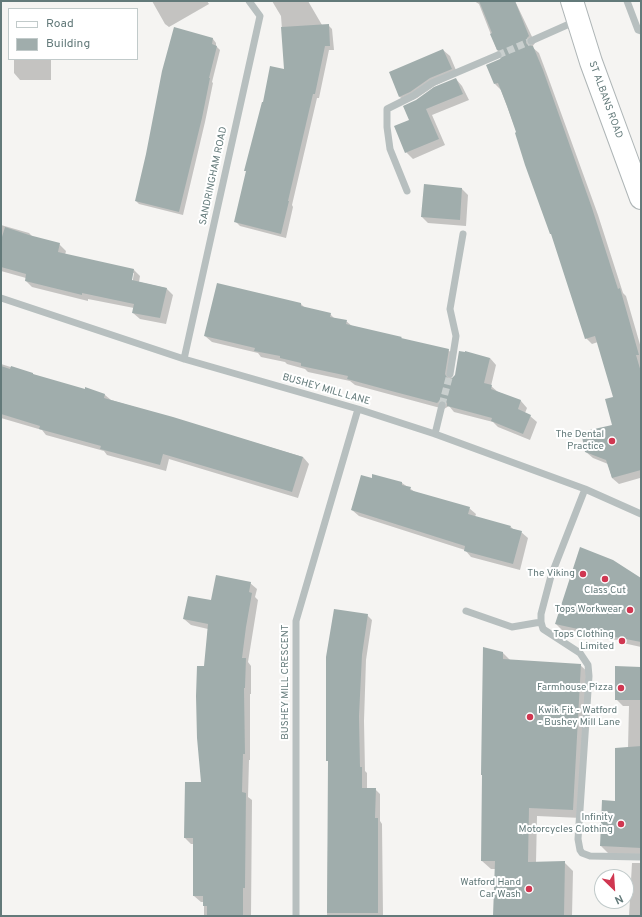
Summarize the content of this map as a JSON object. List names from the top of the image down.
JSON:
{
  "streets": {
    "main road": ["ST ALBANS ROAD"],
    "street": ["SANDRINGHAM ROAD", "BUSHEY MILL LANE", "BUSHEY MILL CRESCENT"]
  },
  "crossings": [
    ["SANDRINGHAM ROAD", "BUSHEY MILL LANE"],
    ["BUSHEY MILL LANE", "BUSHEY MILL CRESCENT"]
  ],
  "places": [
    "The Dental Practice",
    "The Viking",
    "Class Cut",
    "Tops Workwear",
    "Tops Clothing Limited",
    "Farmhouse Pizza",
    "Kwik Fit - Watford - Bushey Mill Lane",
    "Infinity Motorcycles Clothing",
    "Watford Hand Car Wash"
  ],
  "legend": ["Road", "Building"],
  "north": "bottom right"
}
